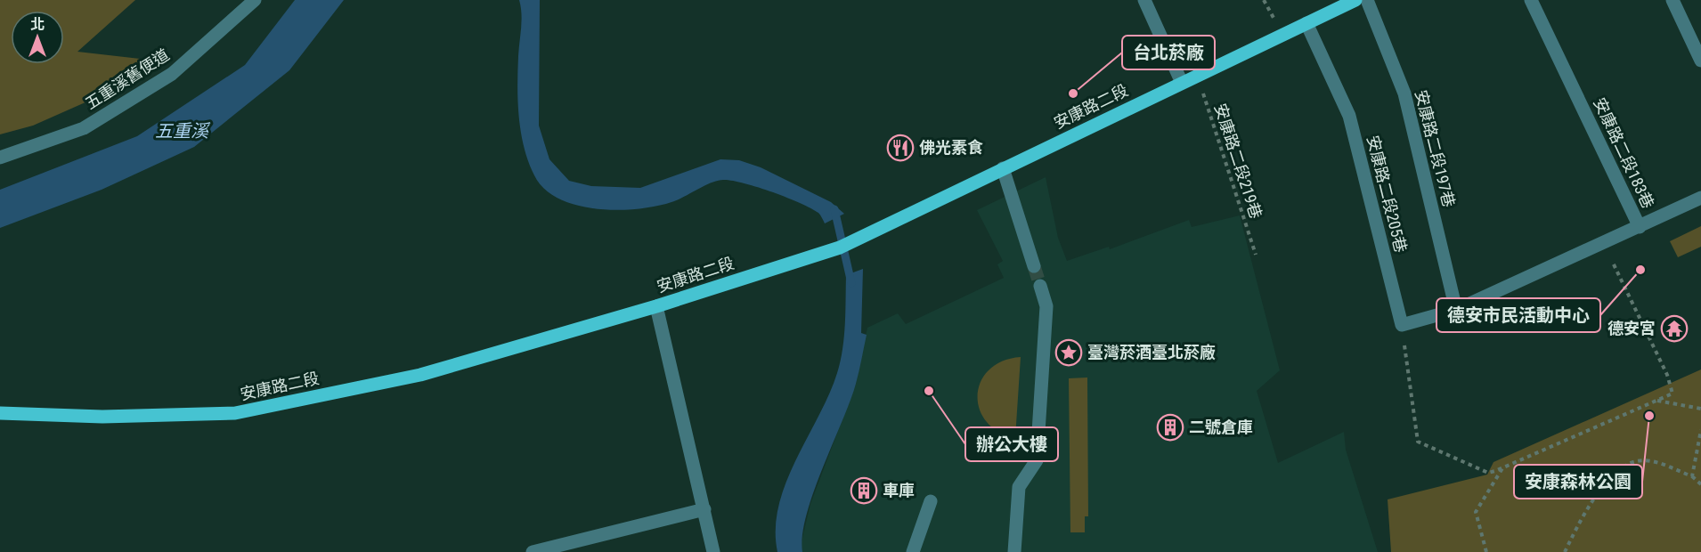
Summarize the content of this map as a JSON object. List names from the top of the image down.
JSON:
{
  "streets": {
    "main road": ["安康路二段"],
    "street": [
      "五重溪舊便道",
      "安康路二段197巷",
      "安康路二段183巷",
      "安康路二段205巷"
    ],
    "path": ["安康路二段219巷"]
  },
  "crossings": [
    ["安康路二段", "安康路二段219巷"],
    ["安康路二段", "安康路二段205巷"],
    ["安康路二段197巷", "安康路二段183巷"]
  ],
  "water": ["五重溪"],
  "places": {
    "other": [
      "台北菸廠",
      "德安市民活動中心",
      "辦公大樓",
      "安康森林公園"
    ],
    "restaurant": ["佛光素食"],
    "temple": ["德安宮"],
    "place": ["臺灣菸酒臺北菸廠"],
    "building": ["二號倉庫", "車庫"]
  },
  "north": "top"
}
